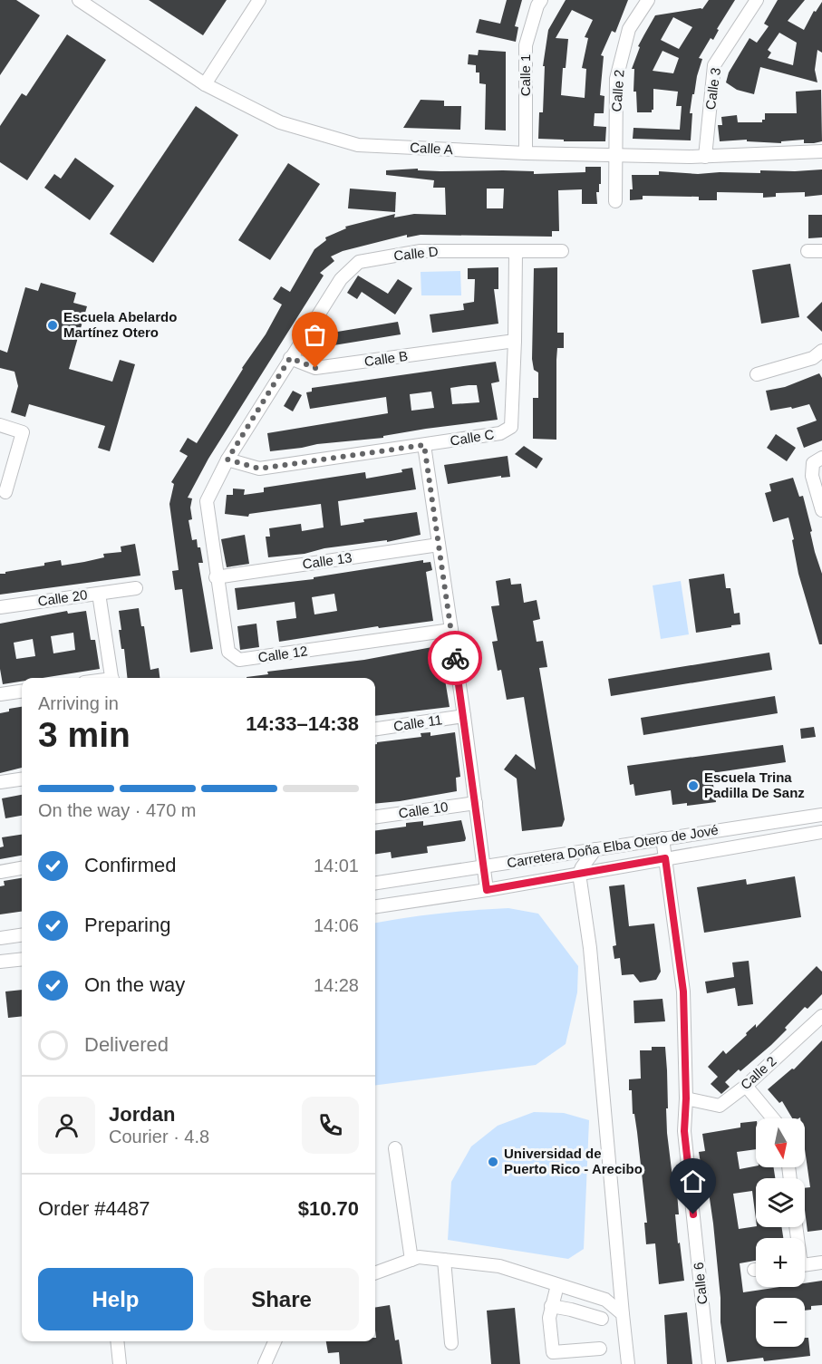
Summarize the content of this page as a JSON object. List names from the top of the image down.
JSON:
{
  "streets": {
    "street": [
      "Calle 1",
      "Calle 3",
      "Calle 2",
      "Calle A",
      "Calle D",
      "Calle B",
      "Calle C",
      "Calle 13",
      "Calle 20",
      "Calle 12",
      "Calle 11",
      "Calle 10",
      "Carretera Doña Elba Otero de Jové",
      "Calle 6"
    ]
  },
  "crossings": [
    ["Calle 1", "Calle A"],
    ["Calle 3", "Calle A"],
    ["Calle 2", "Calle A"],
    ["Calle 2", "Calle 6"],
    ["Calle D", "Calle B"],
    ["Calle D", "Calle C"],
    ["Calle B", "Calle C"],
    ["Calle C", "Calle 12"],
    ["Calle 13", "Calle 12"],
    ["Carretera Doña Elba Otero de Jové", "Calle 6"]
  ],
  "places": ["Escuela Abelardo Martínez Otero", "Escuela Trina Padilla De Sanz", "Universidad de Puerto Rico - Arecibo"],
  "north": "bottom",
  "page": {
    "heading": ["3 min", "Arriving in", "14:33–14:38"],
    "panel": [
      "Jordan",
      "Courier · 4.8",
      "Order #4487",
      "$10.70"
    ],
    "bar": "On the way · 470 m",
    "list": [
      ["Confirmed", "14:01"],
      ["Preparing", "14:06"],
      ["On the way", "14:28"],
      "Delivered"
    ],
    "map_buttons": ["+", "−"],
    "buttons": ["Help", "Share"]
  }
}
